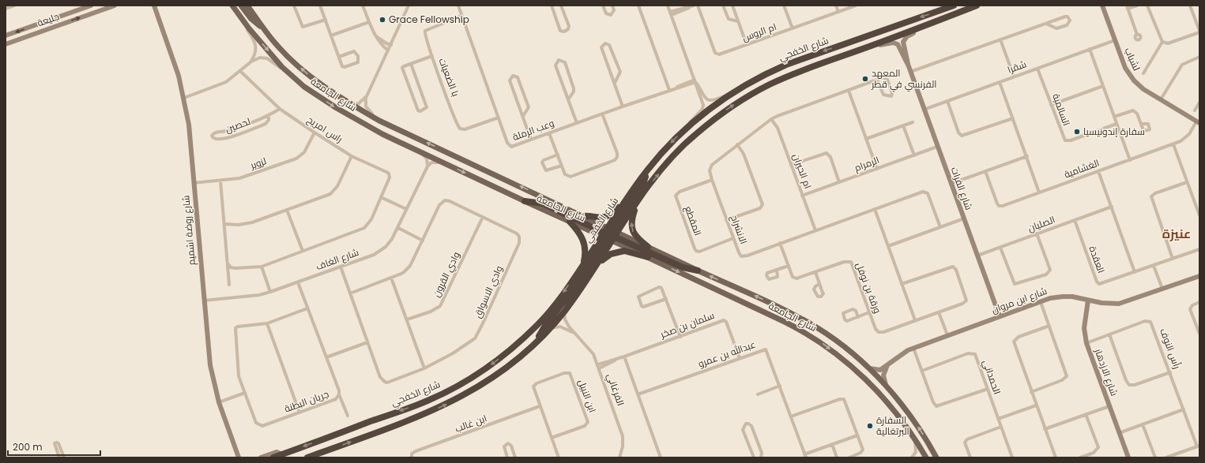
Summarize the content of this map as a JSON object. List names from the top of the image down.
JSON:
{
  "streets": {
    "highway": ["شارع الخفجي"],
    "main road": ["شارع الجامعة"],
    "street": [
      "جليعة",
      "ام الروس",
      "لشباب",
      "شقرا",
      "با الضعيات",
      "السالمية",
      "لحصين",
      "راس امريح",
      "وعب الرملة",
      "لزوير",
      "الرمرام",
      "الغشامية",
      "ام الحيران",
      "شارع الفرات",
      "المقطع",
      "الصليان",
      "الانشراح",
      "شارع روضة اشميم",
      "شارع الغاف",
      "العقدة",
      "وادي القرون",
      "ورقة بن نوفل",
      "وادي الاسواق",
      "شارع ابن مروان",
      "سلمان بن صخر",
      "رأس النوف",
      "عبدالله بن عمرو",
      "شارع الازدهار",
      "الحمداني",
      "الفرغاني",
      "ابن النبيل",
      "جريان البطنة",
      "ابن غالب"
    ]
  },
  "crossings": [
    ["شارع الخفجي", "شارع الجامعة"],
    ["شارع الخفجي", "شارع الفرات"],
    ["شارع الخفجي", "الفرغاني"],
    ["لشباب", "شقرا"],
    ["لشباب", "الغشامية"],
    ["شقرا", "السالمية"],
    ["شقرا", "شارع الفرات"],
    ["با الضعيات", "وعب الرملة"],
    ["شارع الجامعة", "شارع ابن مروان"],
    ["لحصين", "راس امريح"],
    ["راس امريح", "لزوير"],
    ["لزوير", "شارع روضة اشميم"],
    ["الرمرام", "ام الحيران"],
    ["الرمرام", "شارع الفرات"],
    ["ام الحيران", "الانشراح"],
    ["شارع الفرات", "الصليان"],
    ["شارع الفرات", "شارع ابن مروان"],
    ["المقطع", "الانشراح"],
    ["الصليان", "العقدة"],
    ["الانشراح", "ورقة بن نوفل"],
    ["شارع روضة اشميم", "شارع الغاف"],
    ["شارع الغاف", "وادي الاسواق"],
    ["شارع الغاف", "جريان البطنة"],
    ["وادي القرون", "وادي الاسواق"],
    ["شارع ابن مروان", "شارع الازدهار"],
    ["سلمان بن صخر", "عبدالله بن عمرو"],
    ["سلمان بن صخر", "الفرغاني"],
    ["رأس النوف", "شارع الازدهار"],
    ["ابن النبيل", "ابن غالب"]
  ],
  "districts": ["عنيزة"],
  "places": [
    "Grace Fellowship",
    "المعهد الفرنسي في قطر",
    "سفارة إندونيسيا",
    "السفارة البرتغالية"
  ],
  "scale_bar": "200 m"
}
